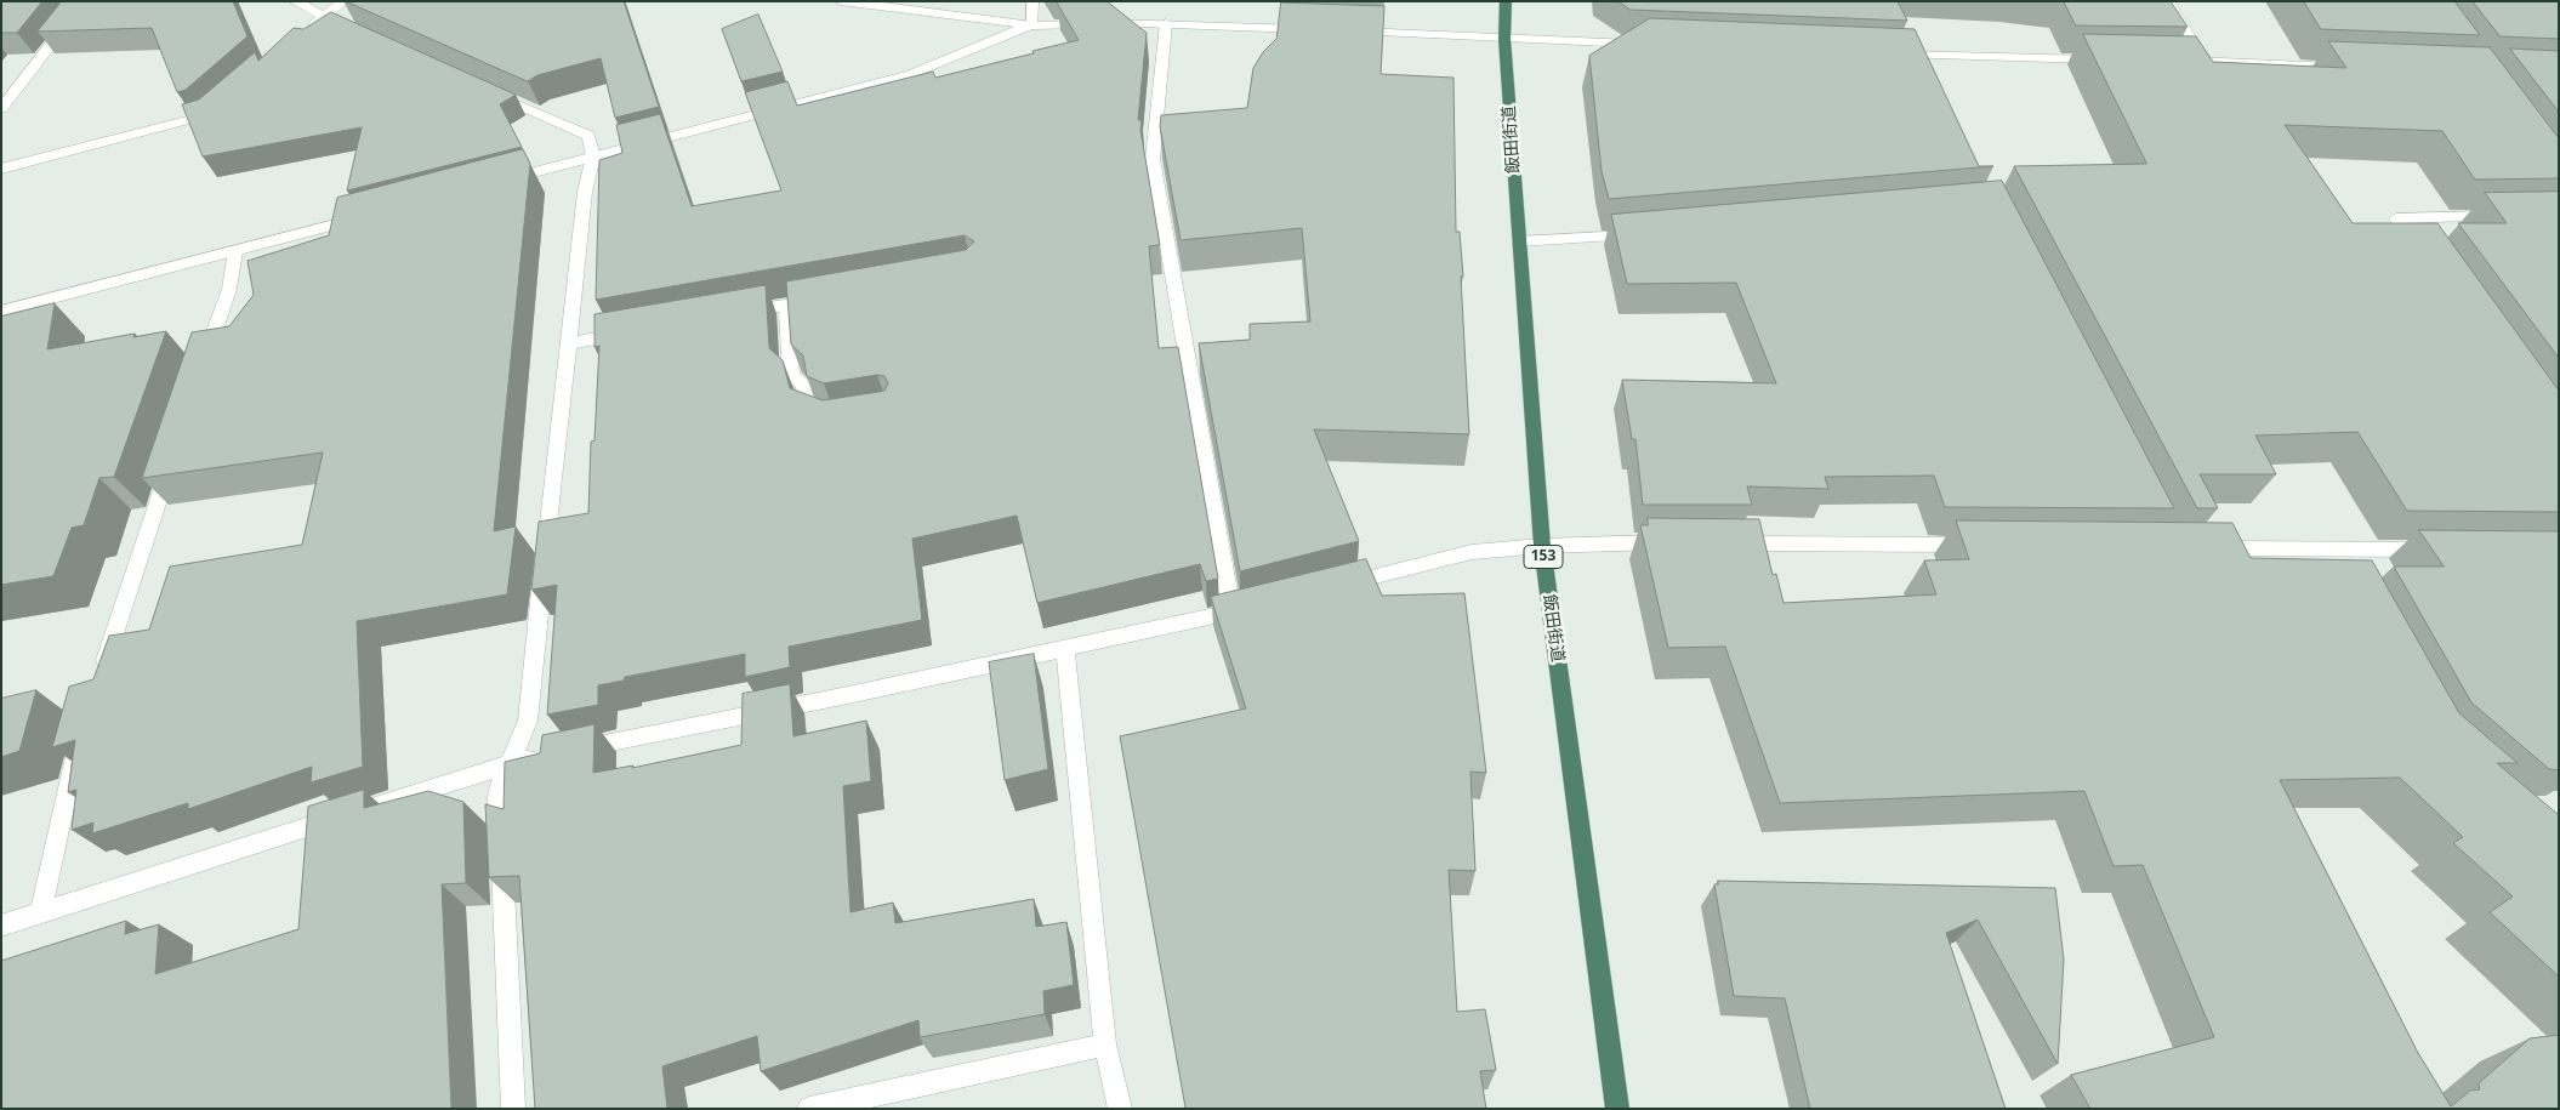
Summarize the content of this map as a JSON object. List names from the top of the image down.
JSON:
{
  "streets": {
    "highway": ["飯田街道", "153"]
  }
}
